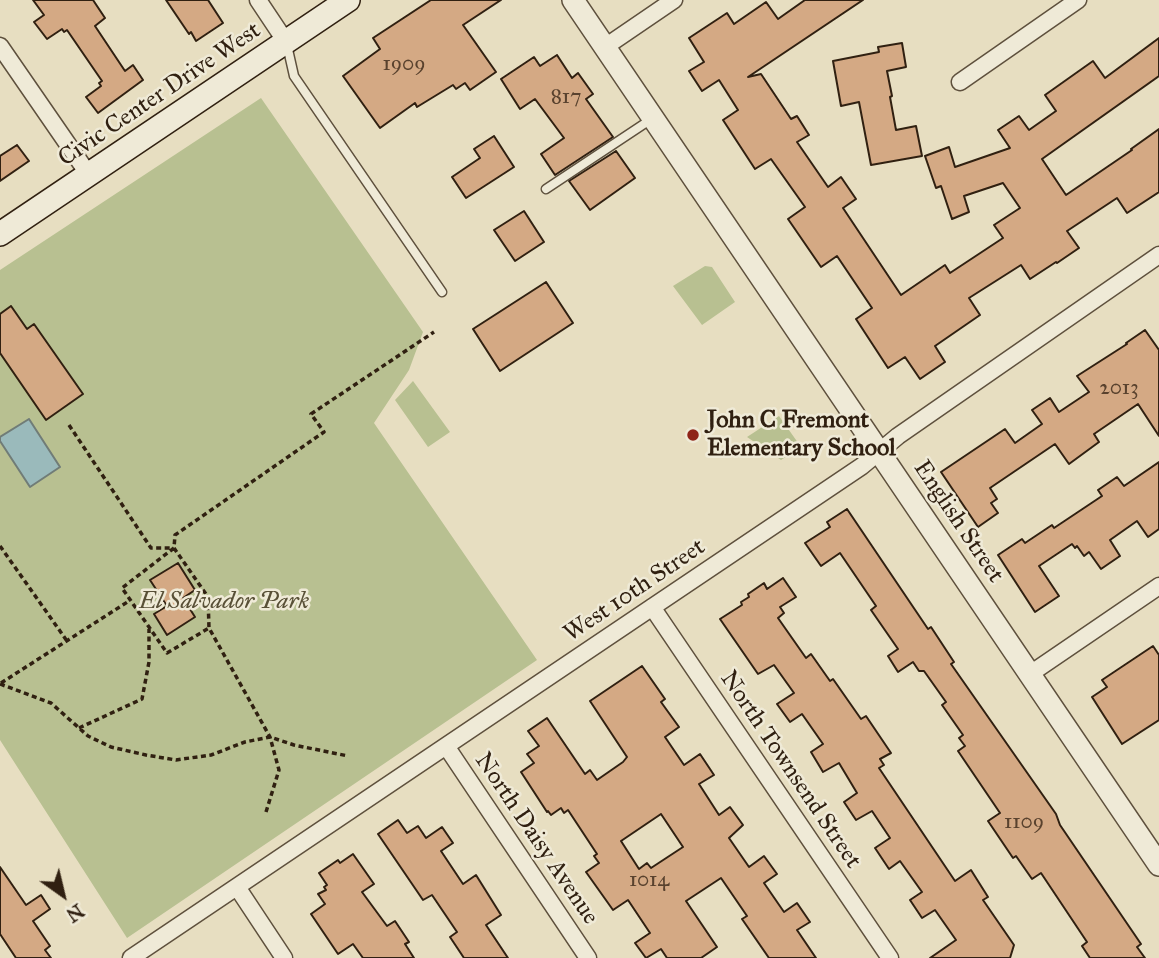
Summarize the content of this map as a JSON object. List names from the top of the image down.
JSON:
{
  "streets": {
    "main road": ["Civic Center Drive West"],
    "street": [
      "English Street",
      "West 10th Street",
      "North Townsend Street",
      "North Daisy Avenue"
    ]
  },
  "crossings": [
    ["English Street", "West 10th Street"],
    ["West 10th Street", "North Townsend Street"],
    ["West 10th Street", "North Daisy Avenue"]
  ],
  "parks": ["El Salvador Park"],
  "places": ["John C Fremont Elementary School"],
  "house_numbers": [
    "1909",
    "817",
    "2013",
    "1109",
    "1014"
  ],
  "north": "bottom right"
}
